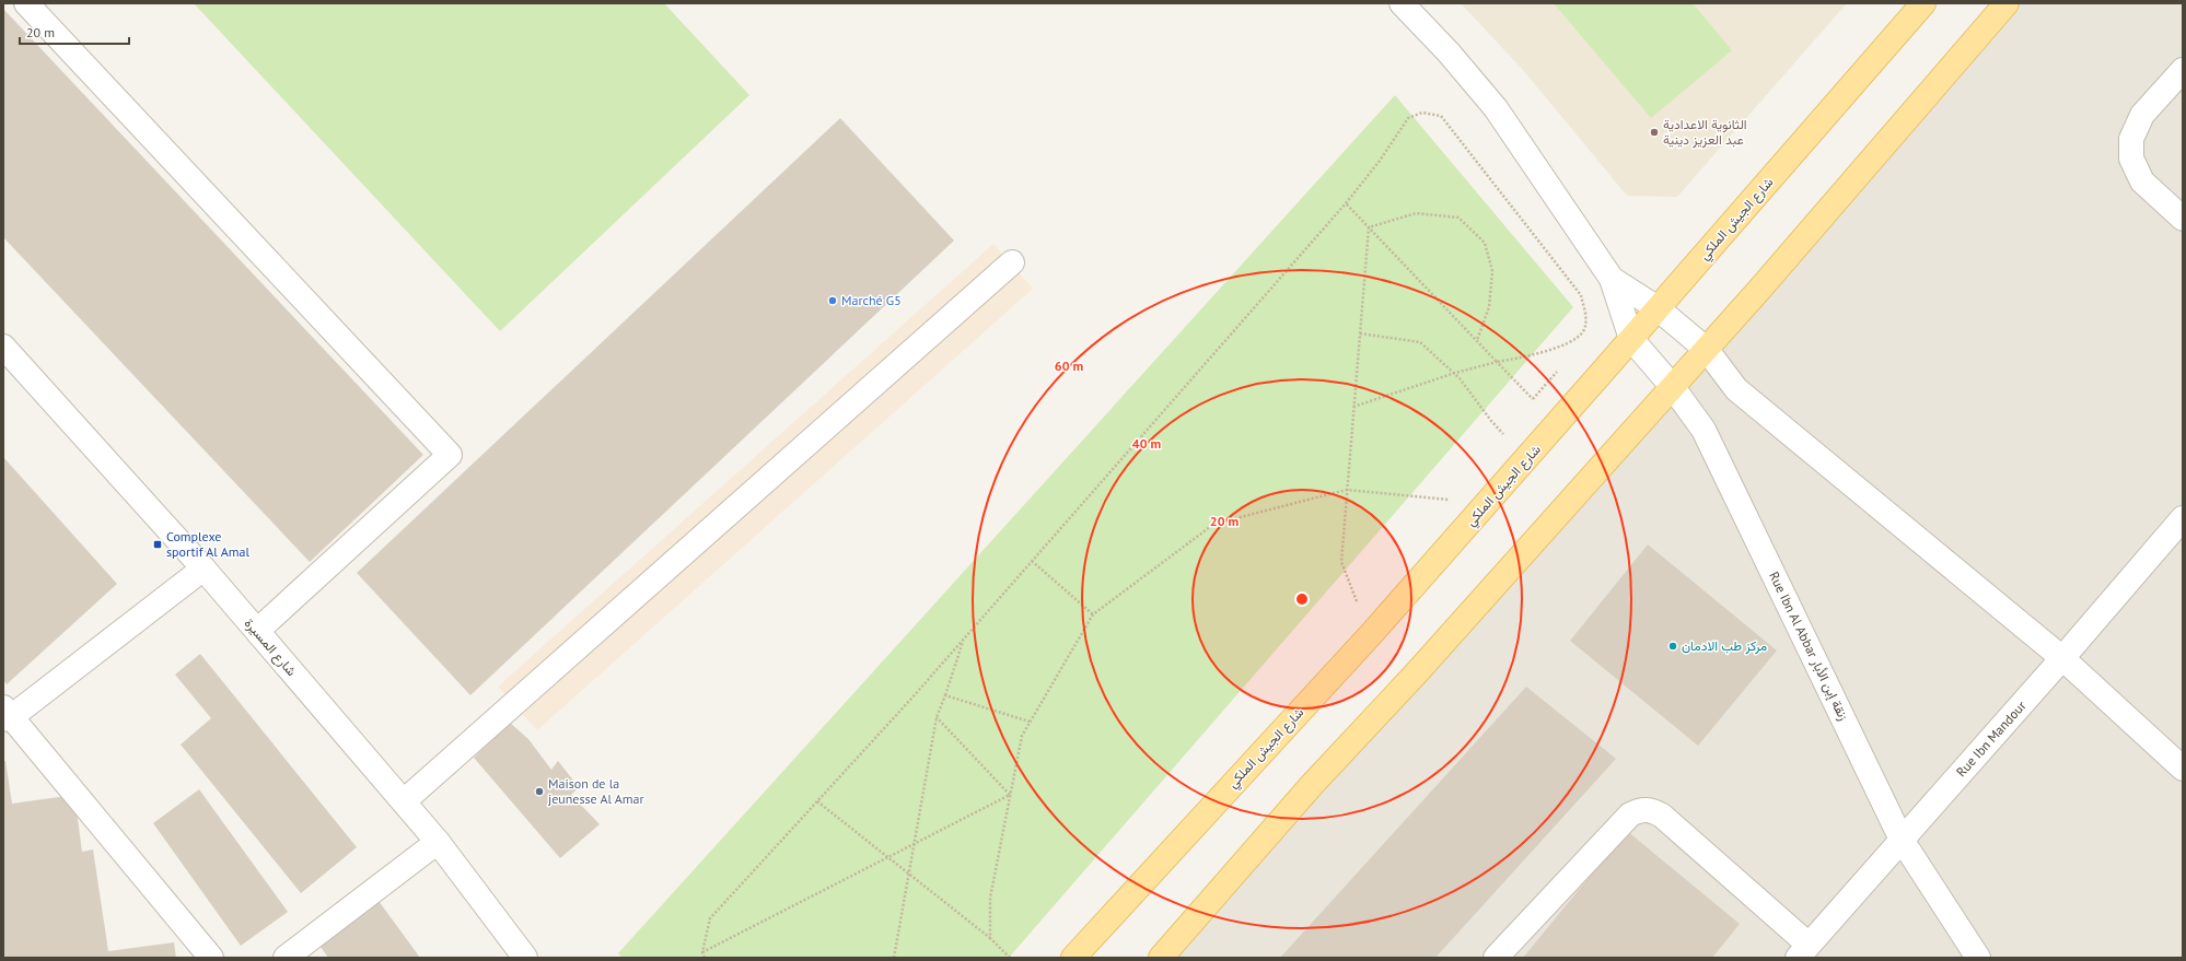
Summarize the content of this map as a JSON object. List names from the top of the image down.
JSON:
{
  "streets": {
    "main road": ["شارع الجيش الملكي"],
    "street": ["Rue Ibn Al Abbar زنقة إبن الأبار", "شارع المسيرة", "Rue Ibn Mandour"]
  },
  "crossings": [
    ["شارع الجيش الملكي", "Rue Ibn Al Abbar زنقة إبن الأبار"],
    ["Rue Ibn Al Abbar زنقة إبن الأبار", "Rue Ibn Mandour"]
  ],
  "places": {
    "other": [
      "الثانوية الاعدادية عبد العزيز دينية",
      "Marché G5",
      "مركز طب الادمان",
      "Maison de la jeunesse Al Amar"
    ],
    "transit": ["Complexe sportif Al Amal"]
  },
  "scale_bar": "20 m",
  "rings": ["60 m", "40 m", "20 m"]
}
